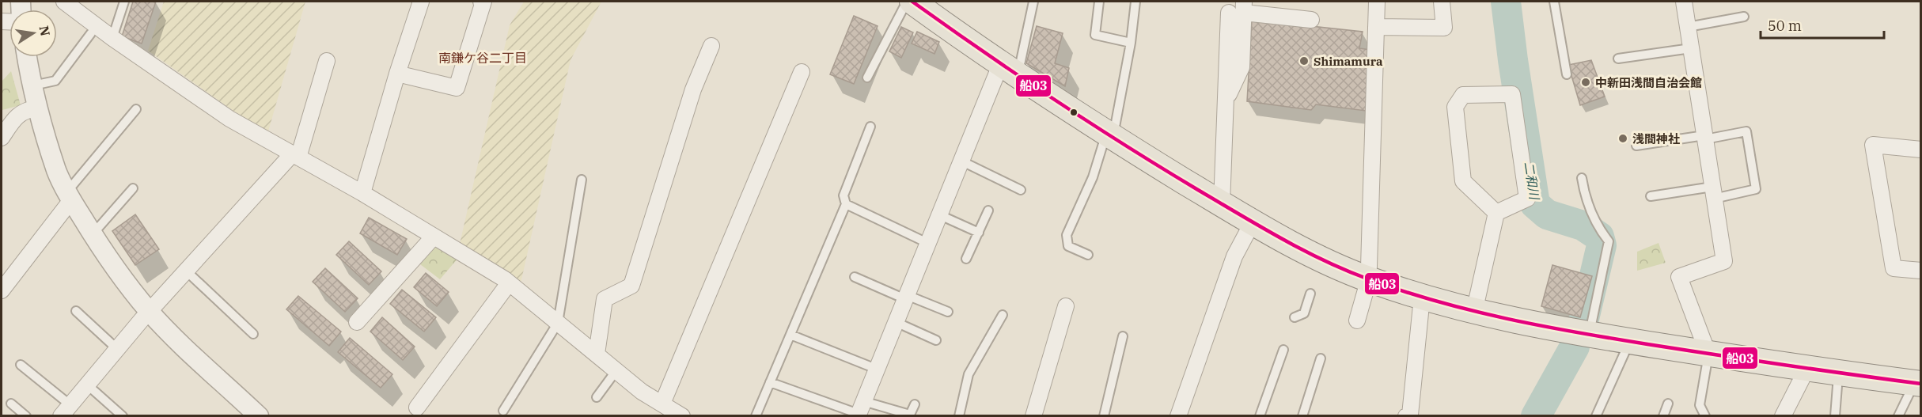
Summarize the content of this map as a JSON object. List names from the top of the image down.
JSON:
{
  "districts": ["南鎌ケ谷二丁目"],
  "water": ["二和川"],
  "places": ["Shimamura", "中新田浅間自治会館", "浅間神社"],
  "lines": ["transit line 船03"],
  "scale_bar": "50 m",
  "north": "right"
}
